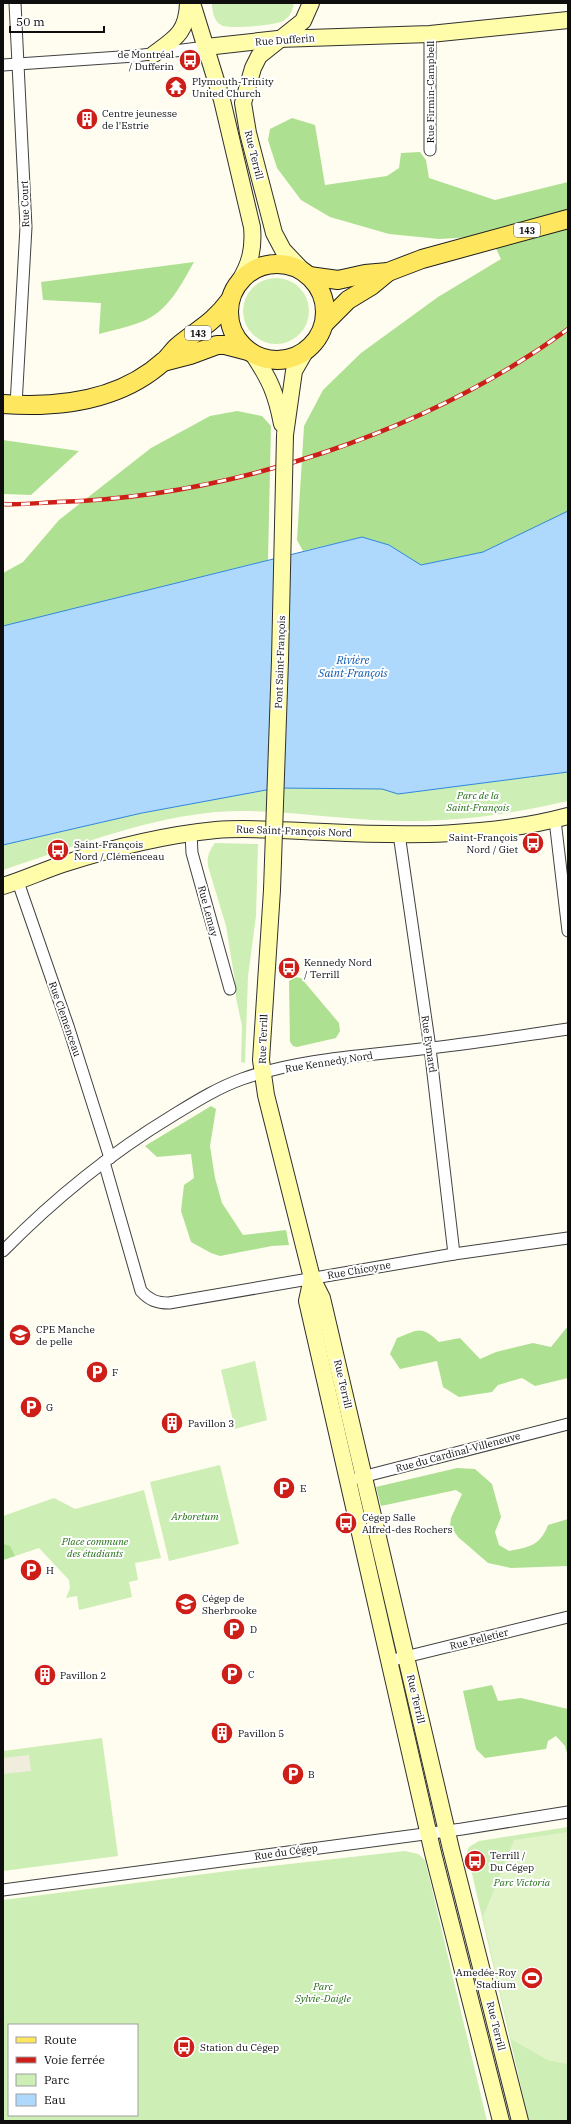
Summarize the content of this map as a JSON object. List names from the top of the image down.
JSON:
{
  "streets": {
    "main road": ["143"],
    "street": [
      "Rue Dufferin",
      "Rue Firmin-Campbell",
      "Rue Terrill",
      "Rue Court",
      "Pont Saint-François",
      "Rue Saint-François Nord",
      "Rue Lemay",
      "Rue Clemenceau",
      "Rue Eymard",
      "Rue Kennedy Nord",
      "Rue Chicoyne",
      "Rue du Cardinal-Villeneuve",
      "Rue Pelletier",
      "Rue du Cégep"
    ]
  },
  "crossings": [
    ["Rue Dufferin", "Rue Firmin-Campbell"],
    ["Rue Dufferin", "Rue Terrill"],
    ["Rue Dufferin", "Rue Court"],
    ["Rue Terrill", "143"],
    ["Rue Terrill", "Pont Saint-François"],
    ["Rue Terrill", "Rue Kennedy Nord"],
    ["Rue Terrill", "Rue Chicoyne"],
    ["Rue Terrill", "Rue du Cardinal-Villeneuve"],
    ["Rue Terrill", "Rue Pelletier"],
    ["Rue Terrill", "Rue du Cégep"],
    ["Rue Court", "143"],
    ["Rue Saint-François Nord", "Rue Lemay"],
    ["Rue Saint-François Nord", "Rue Clemenceau"],
    ["Rue Saint-François Nord", "Rue Eymard"],
    ["Rue Clemenceau", "Rue Kennedy Nord"],
    ["Rue Clemenceau", "Rue Chicoyne"],
    ["Rue Eymard", "Rue Kennedy Nord"],
    ["Rue Eymard", "Rue Chicoyne"]
  ],
  "water": ["Rivière Saint-François"],
  "parks": [
    "Parc de la Saint-François",
    "Arboretum",
    "Place commune des étudiants",
    "Parc Victoria",
    "Parc Sylvie-Daigle"
  ],
  "places": {
    "bus stop": [
      "de Montréal / Dufferin",
      "Saint-François Nord / Giet",
      "Saint-François Nord / Clémenceau",
      "Kennedy Nord / Terrill",
      "Cégep Salle Alfred-des Rochers",
      "Terrill / Du Cégep",
      "Station du Cégep"
    ],
    "temple": ["Plymouth-Trinity United Church"],
    "building": [
      "Centre jeunesse de l'Estrie",
      "Pavillon 3",
      "Pavillon 2",
      "Pavillon 5"
    ],
    "school or university": ["CPE Manche de pelle", "Cégep de Sherbrooke"],
    "parking": [
      "F",
      "G",
      "E",
      "H",
      "D",
      "C",
      "B"
    ],
    "sports": ["Amedée-Roy Stadium"]
  },
  "legend": [
    "Route",
    "Voie ferrée",
    "Parc",
    "Eau"
  ],
  "scale_bar": "50 m"
}
